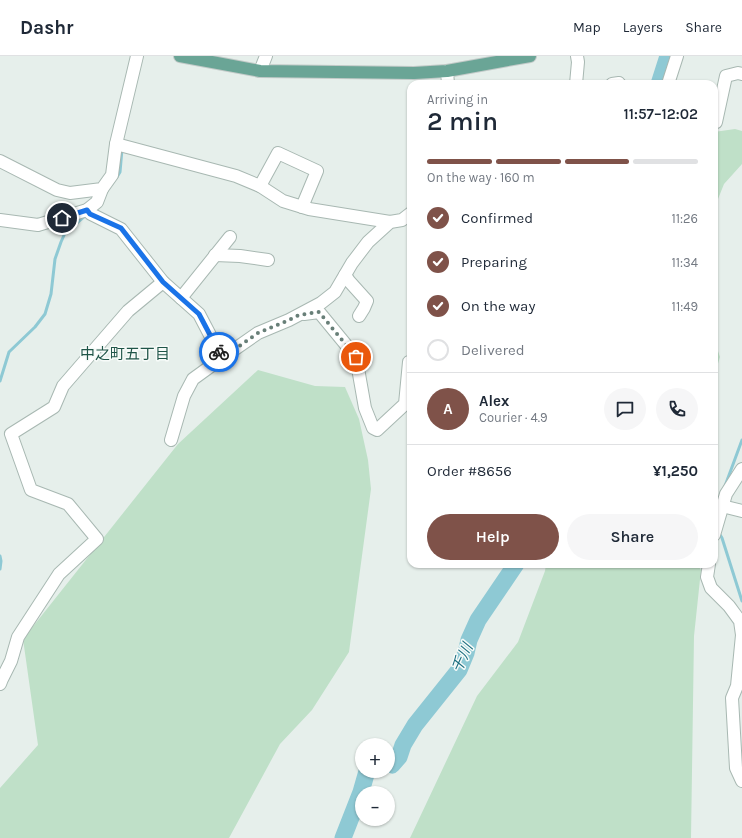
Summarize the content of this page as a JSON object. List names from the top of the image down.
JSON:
{
  "districts": ["中之町五丁目"],
  "water": ["千川"],
  "page": {
    "header": "Dashr",
    "nav": ["Map", "Layers", "Share"],
    "heading": ["2 min", "Arriving in", "11:57–12:02"],
    "panel": [
      "Alex",
      "Courier · 4.9",
      "Order #8656",
      "¥1,250"
    ],
    "bar": "On the way · 160 m",
    "list": [
      ["Confirmed", "11:26"],
      ["Preparing", "11:34"],
      ["On the way", "11:49"],
      "Delivered"
    ],
    "round": "A",
    "buttons": ["Help", "Share"],
    "map_buttons": ["+", "−"]
  }
}
